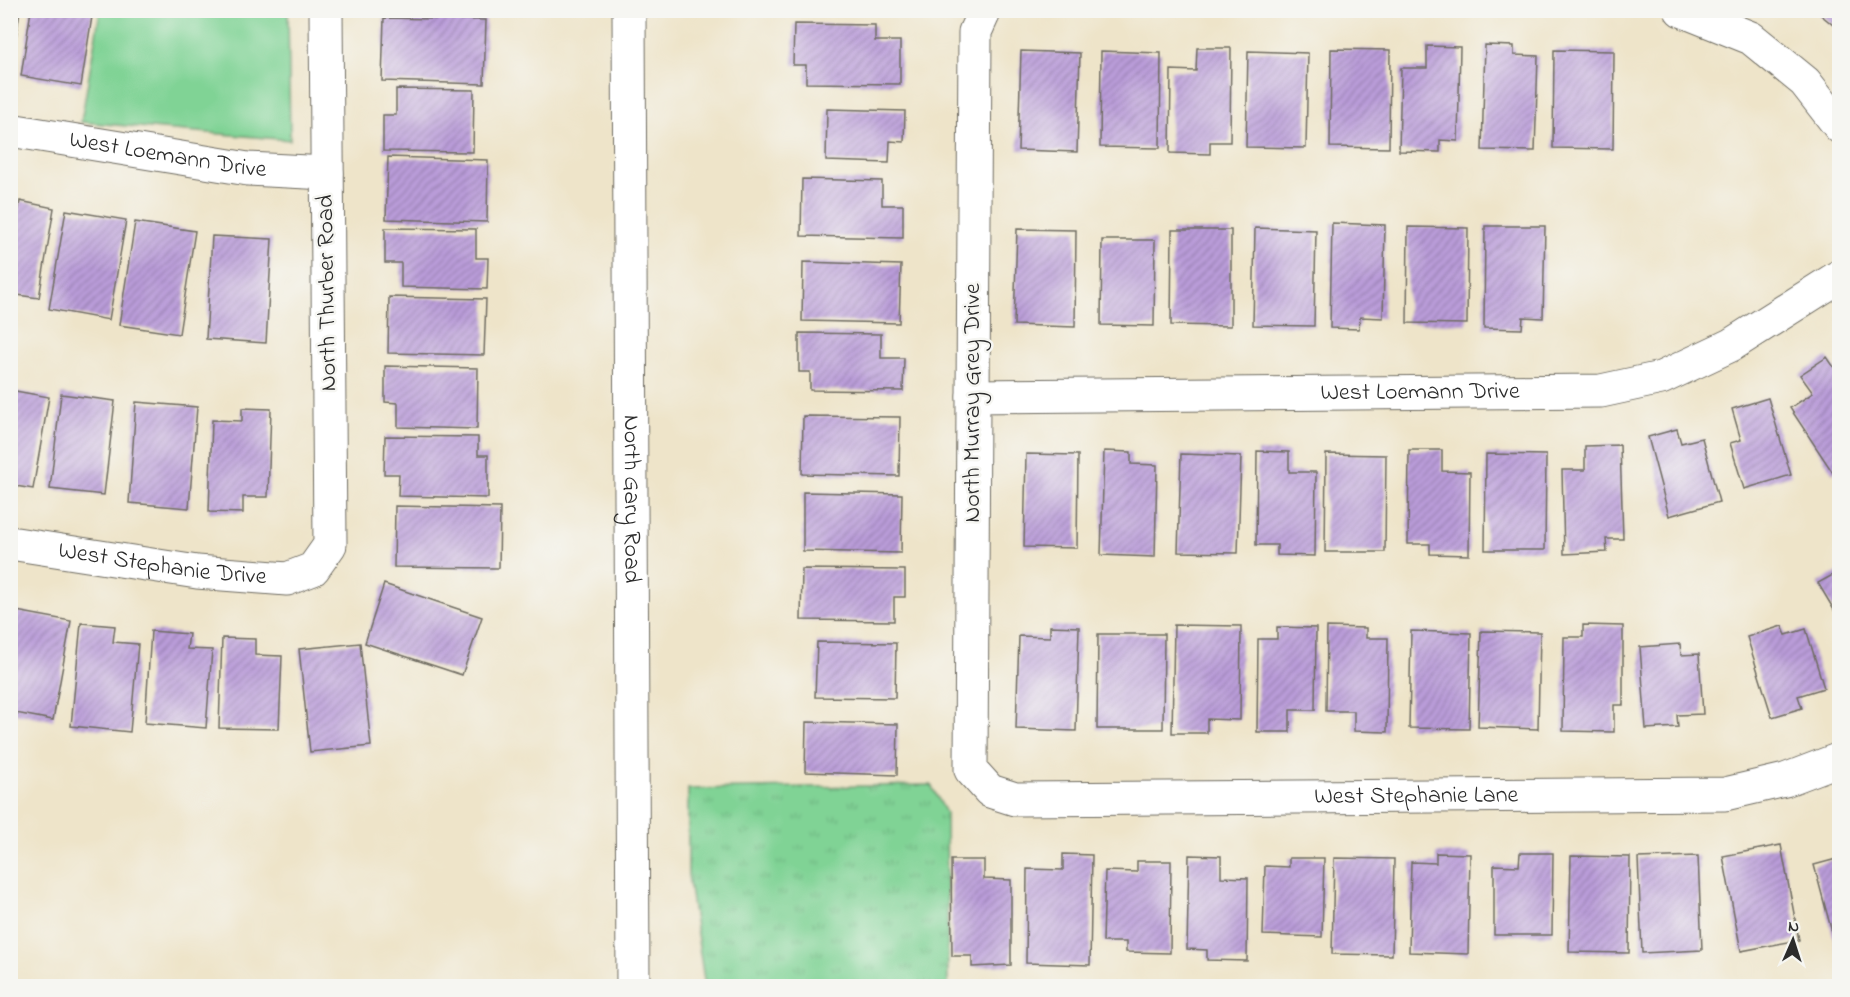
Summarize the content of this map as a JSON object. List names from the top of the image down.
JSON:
{
  "streets": {
    "street": [
      "West Loemann Drive",
      "North Thurber Road",
      "North Murray Grey Drive",
      "North Gary Road",
      "West Stephanie Drive",
      "West Stephanie Lane"
    ]
  },
  "crossings": [
    ["West Loemann Drive", "North Thurber Road"],
    ["West Loemann Drive", "North Murray Grey Drive"],
    ["North Thurber Road", "West Stephanie Drive"],
    ["North Murray Grey Drive", "West Stephanie Lane"]
  ],
  "north": "top"
}
